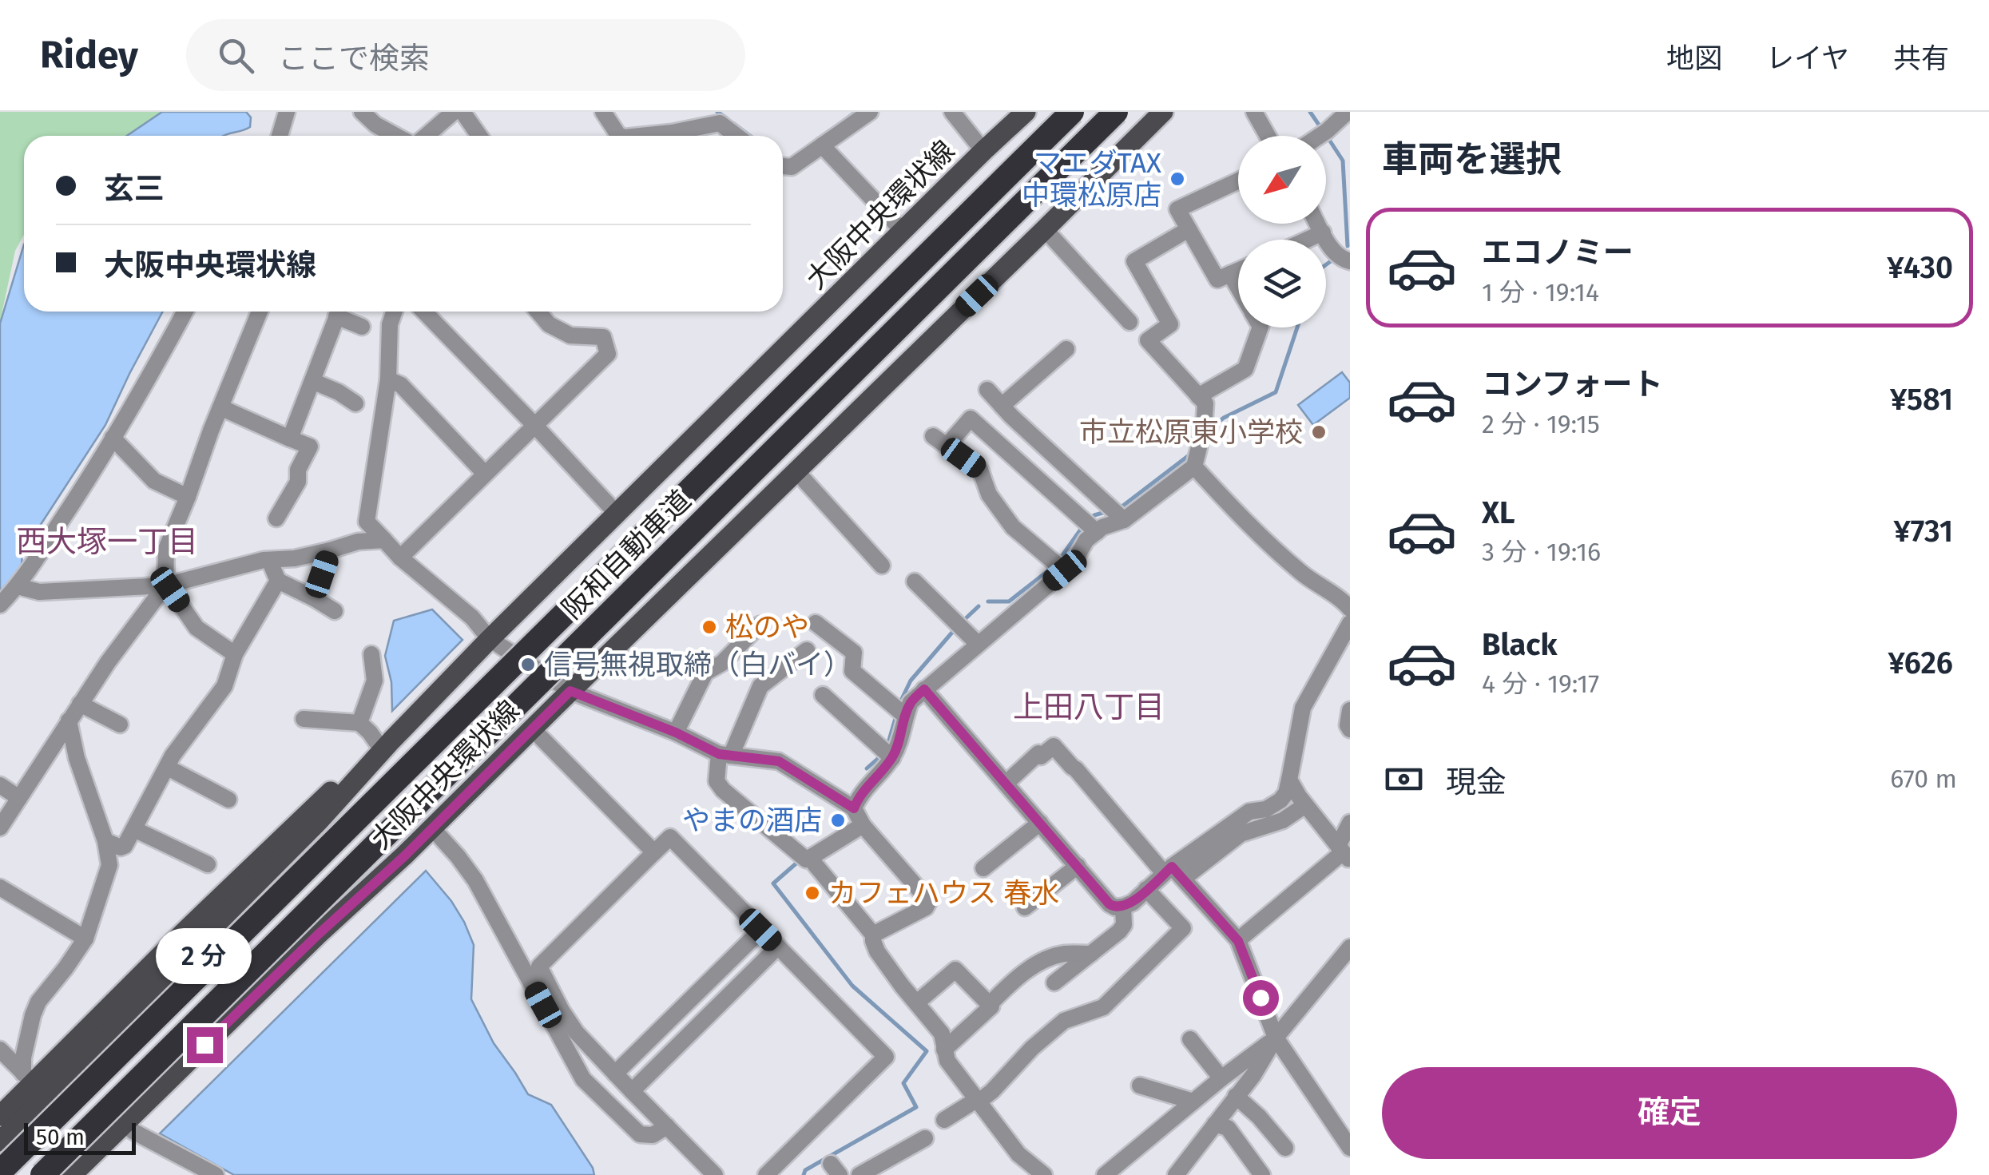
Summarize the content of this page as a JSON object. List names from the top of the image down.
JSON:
{
  "streets": {
    "highway": ["阪和自動車道"],
    "main road": ["大阪中央環状線"]
  },
  "districts": ["西大塚一丁目", "上田八丁目"],
  "places": [
    "マエダTAX 中環松原店",
    "市立松原東小学校",
    "松のや",
    "信号無視取締（白バイ）",
    "やまの酒店",
    "カフェハウス 春水"
  ],
  "scale_bar": "50 m",
  "north": "bottom left",
  "page": {
    "header": "Ridey",
    "search": "ここで検索",
    "nav": ["地図", "レイヤ", "共有"],
    "heading": "車両を選択",
    "banner": ["玄三", "大阪中央環状線"],
    "list": [
      {
        "name": "エコノミー",
        "note": "1 分 · 19:14",
        "value": "¥430"
      },
      {
        "name": "コンフォート",
        "note": "2 分 · 19:15",
        "value": "¥581"
      },
      {
        "name": "XL",
        "note": "3 分 · 19:16",
        "value": "¥731"
      },
      {
        "name": "Black",
        "note": "4 分 · 19:17",
        "value": "¥626"
      }
    ],
    "pay": ["現金", "670 m"],
    "bubble": "2 分",
    "buttons": "確定",
    "scale": "50 m"
  }
}
